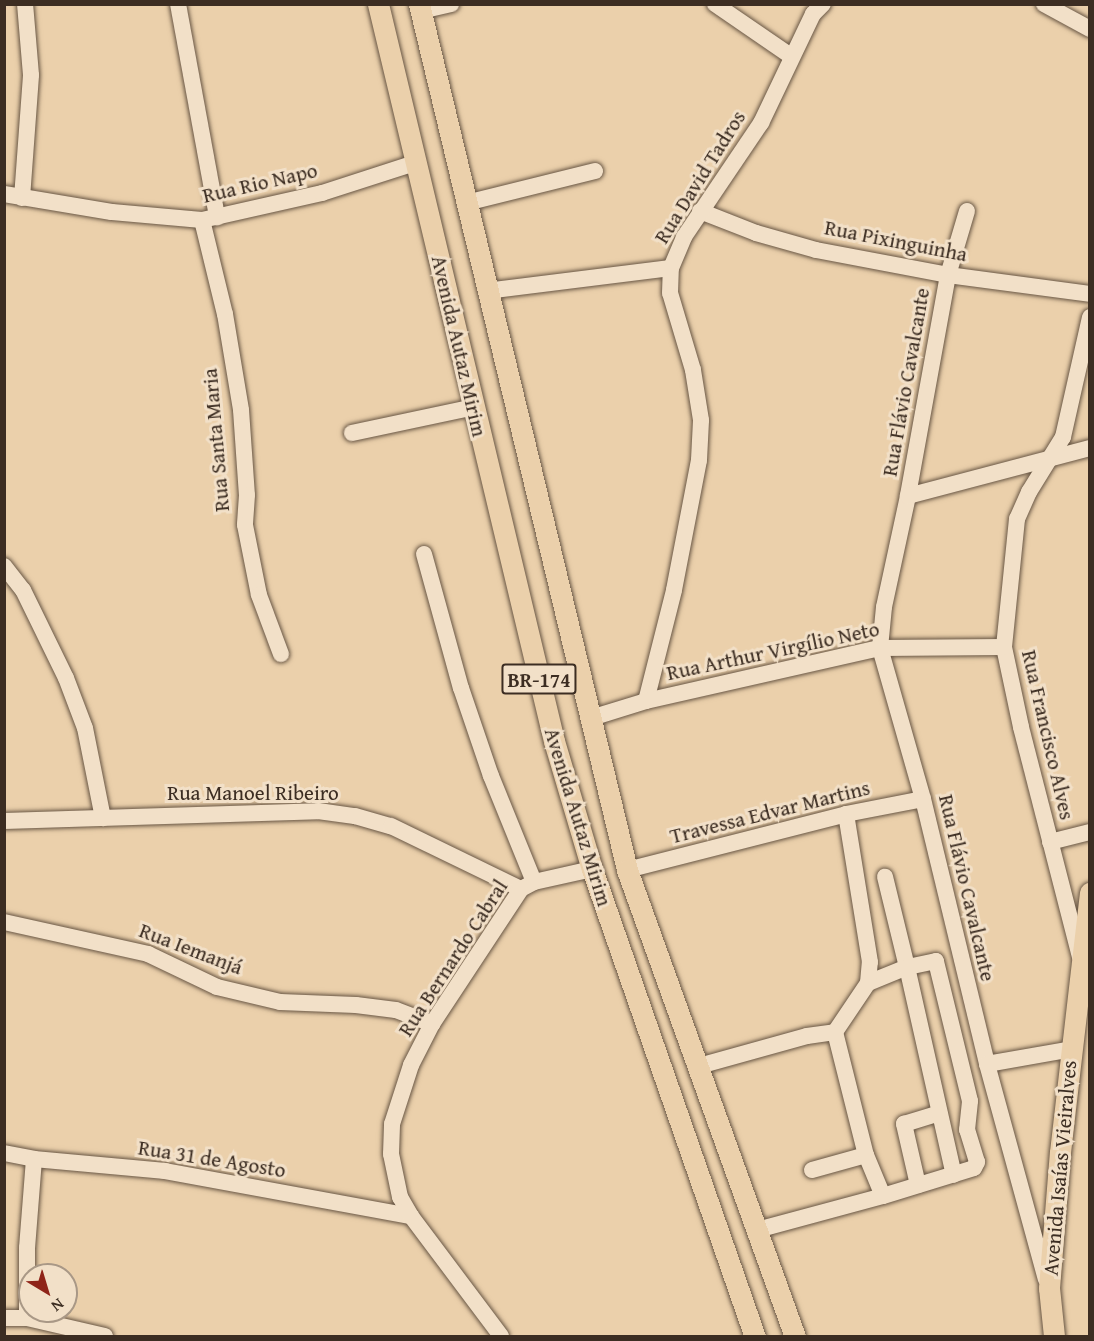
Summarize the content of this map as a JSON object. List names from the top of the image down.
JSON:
{
  "streets": {
    "main road": ["Avenida Autaz Mirim", "BR-174", "Avenida Isaías Vieiralves"],
    "street": [
      "Rua David Tadros",
      "Rua Rio Napo",
      "Rua Pixinguinha",
      "Rua Flávio Cavalcante",
      "Rua Santa Maria",
      "Rua Arthur Virgílio Neto",
      "Rua Francisco Alves",
      "Rua Manoel Ribeiro",
      "Travessa Edvar Martins",
      "Rua Iemanjá",
      "Rua Bernardo Cabral",
      "Rua 31 de Agosto"
    ]
  },
  "crossings": [
    ["Rua David Tadros", "Rua Pixinguinha"],
    ["Rua David Tadros", "Rua Arthur Virgílio Neto"],
    ["Rua Rio Napo", "Avenida Autaz Mirim"],
    ["Rua Rio Napo", "Rua Santa Maria"],
    ["Rua Pixinguinha", "Rua Flávio Cavalcante"],
    ["Avenida Autaz Mirim", "Rua Arthur Virgílio Neto"],
    ["Avenida Autaz Mirim", "Travessa Edvar Martins"],
    ["Avenida Autaz Mirim", "Rua Bernardo Cabral"],
    ["Rua Flávio Cavalcante", "Rua Arthur Virgílio Neto"],
    ["Rua Flávio Cavalcante", "Rua Francisco Alves"],
    ["Rua Flávio Cavalcante", "Travessa Edvar Martins"],
    ["Rua Flávio Cavalcante", "Avenida Isaías Vieiralves"],
    ["Rua Arthur Virgílio Neto", "Rua Francisco Alves"],
    ["Rua Francisco Alves", "Avenida Isaías Vieiralves"],
    ["Rua Manoel Ribeiro", "Rua Bernardo Cabral"],
    ["Rua Iemanjá", "Rua Bernardo Cabral"],
    ["Rua Bernardo Cabral", "Rua 31 de Agosto"]
  ],
  "north": "bottom right"
}
